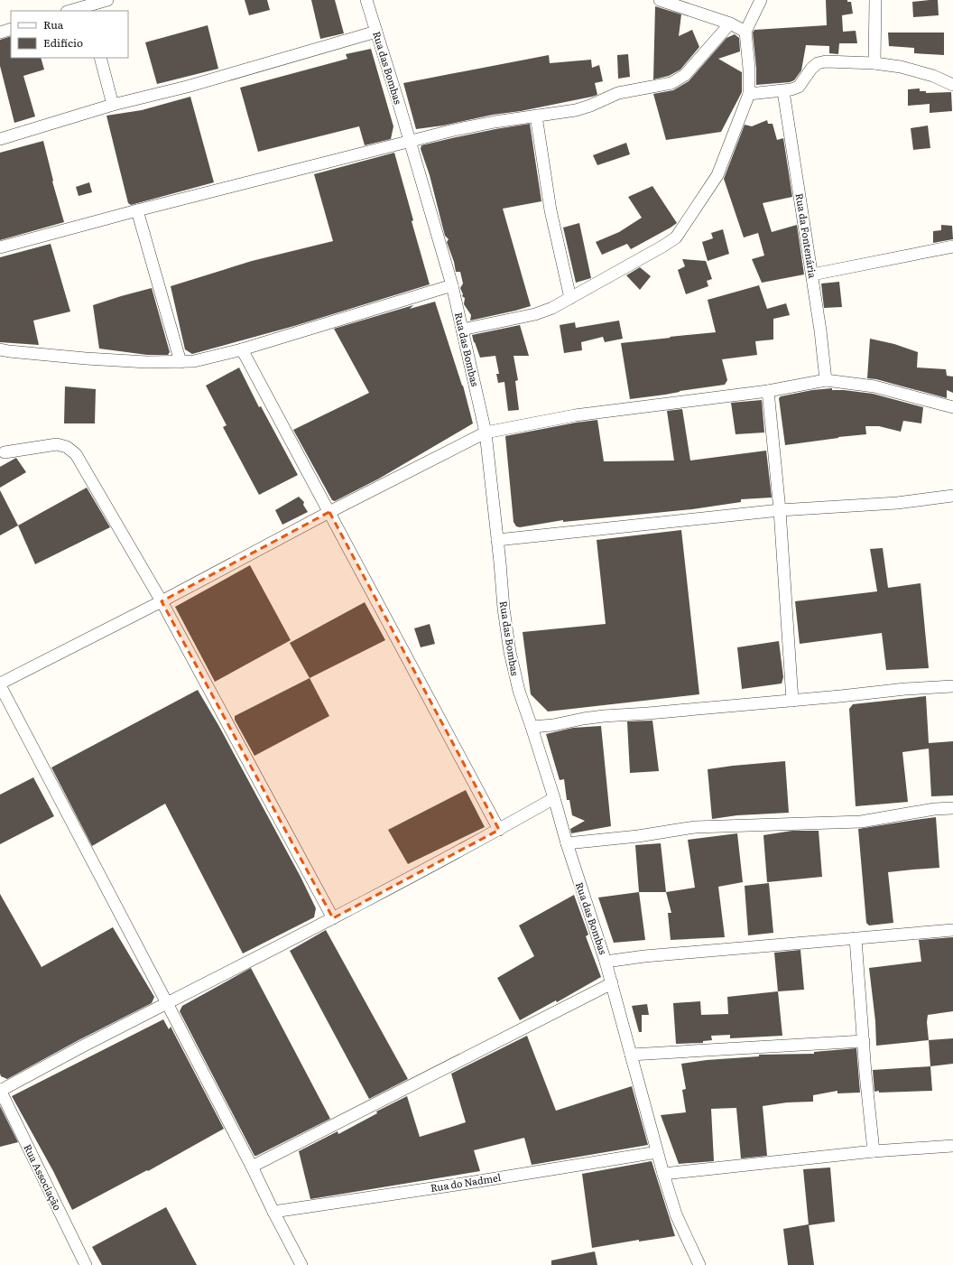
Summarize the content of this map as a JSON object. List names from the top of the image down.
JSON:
{
  "streets": {
    "street": [
      "Rua das Bombas",
      "Rua da Fontenária",
      "Rua Associação",
      "Rua do Nadmel"
    ]
  },
  "crossings": [
    ["Rua das Bombas", "Rua do Nadmel"]
  ],
  "legend": ["Rua", "Edifício"]
}
